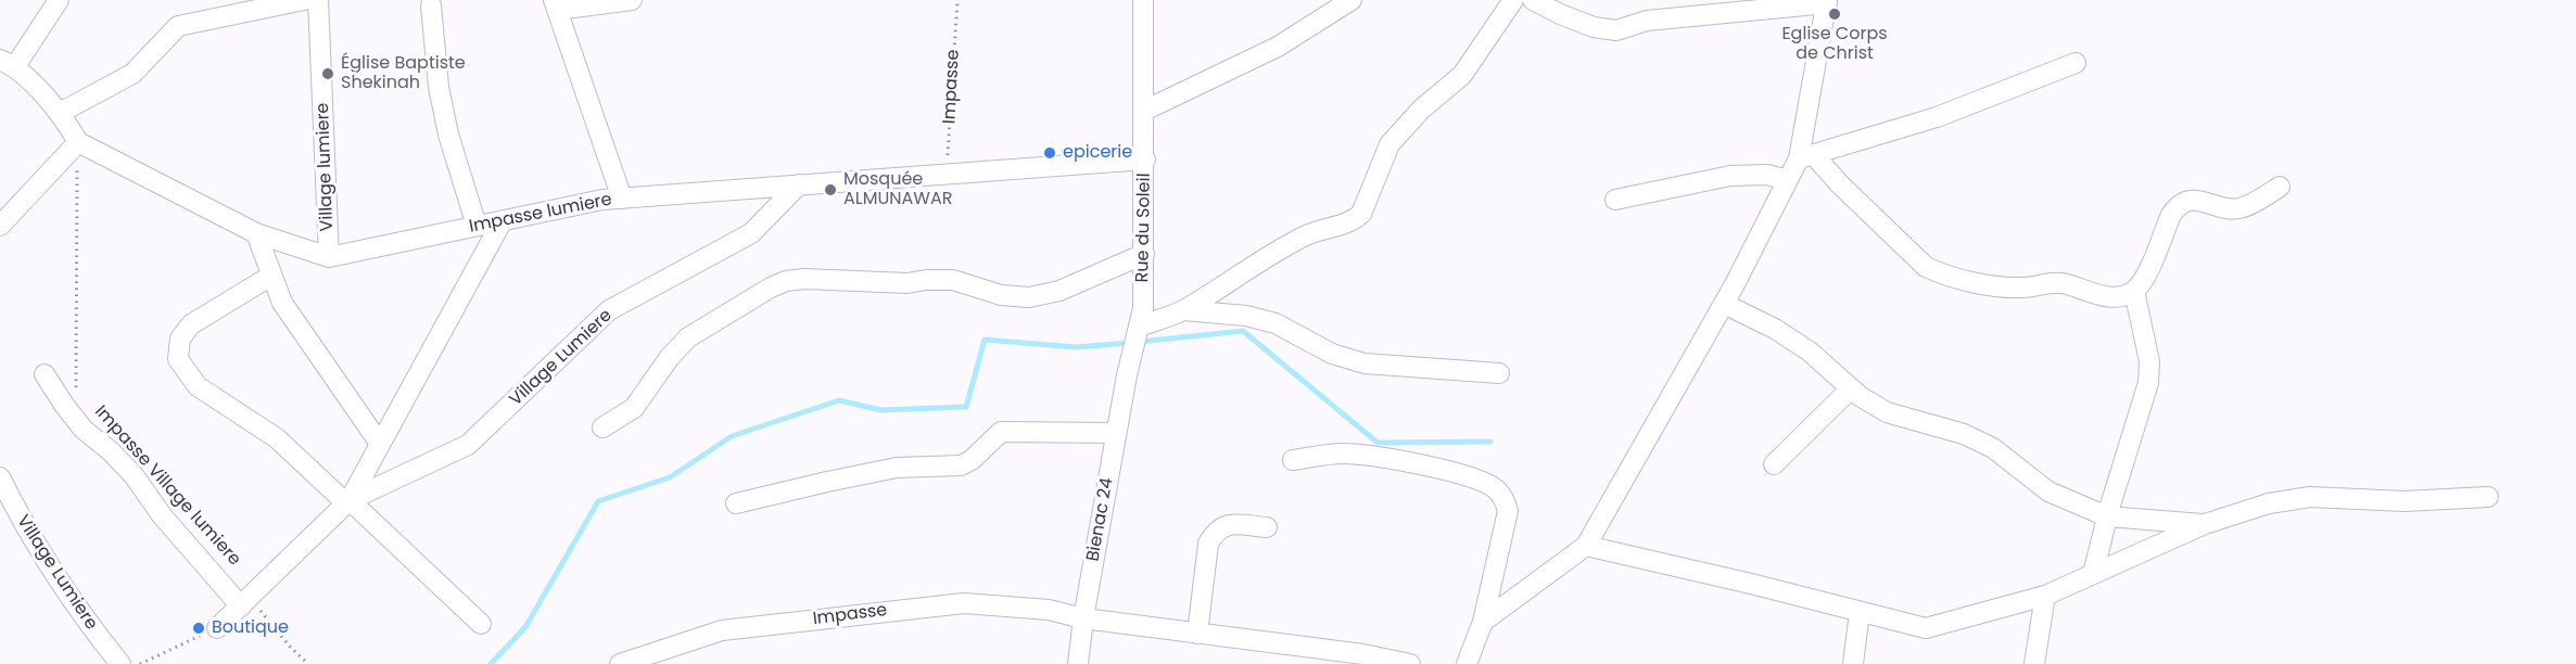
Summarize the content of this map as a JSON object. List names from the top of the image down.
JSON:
{
  "streets": {
    "street": [
      "Impasse",
      "Village lumiere",
      "Impasse lumiere",
      "Rue du Soleil",
      "Village Lumiere",
      "Bienac 24"
    ]
  },
  "crossings": [
    ["Impasse", "Impasse lumiere"],
    ["Impasse", "Bienac 24"],
    ["Village lumiere", "Impasse lumiere"],
    ["Impasse lumiere", "Rue du Soleil"],
    ["Impasse lumiere", "Village Lumiere"],
    ["Rue du Soleil", "Bienac 24"]
  ],
  "places": [
    "Eglise Corps de Christ",
    "Église Baptiste Shekinah",
    "epicerie",
    "Mosquée ALMUNAWAR",
    "Boutique"
  ]
}
